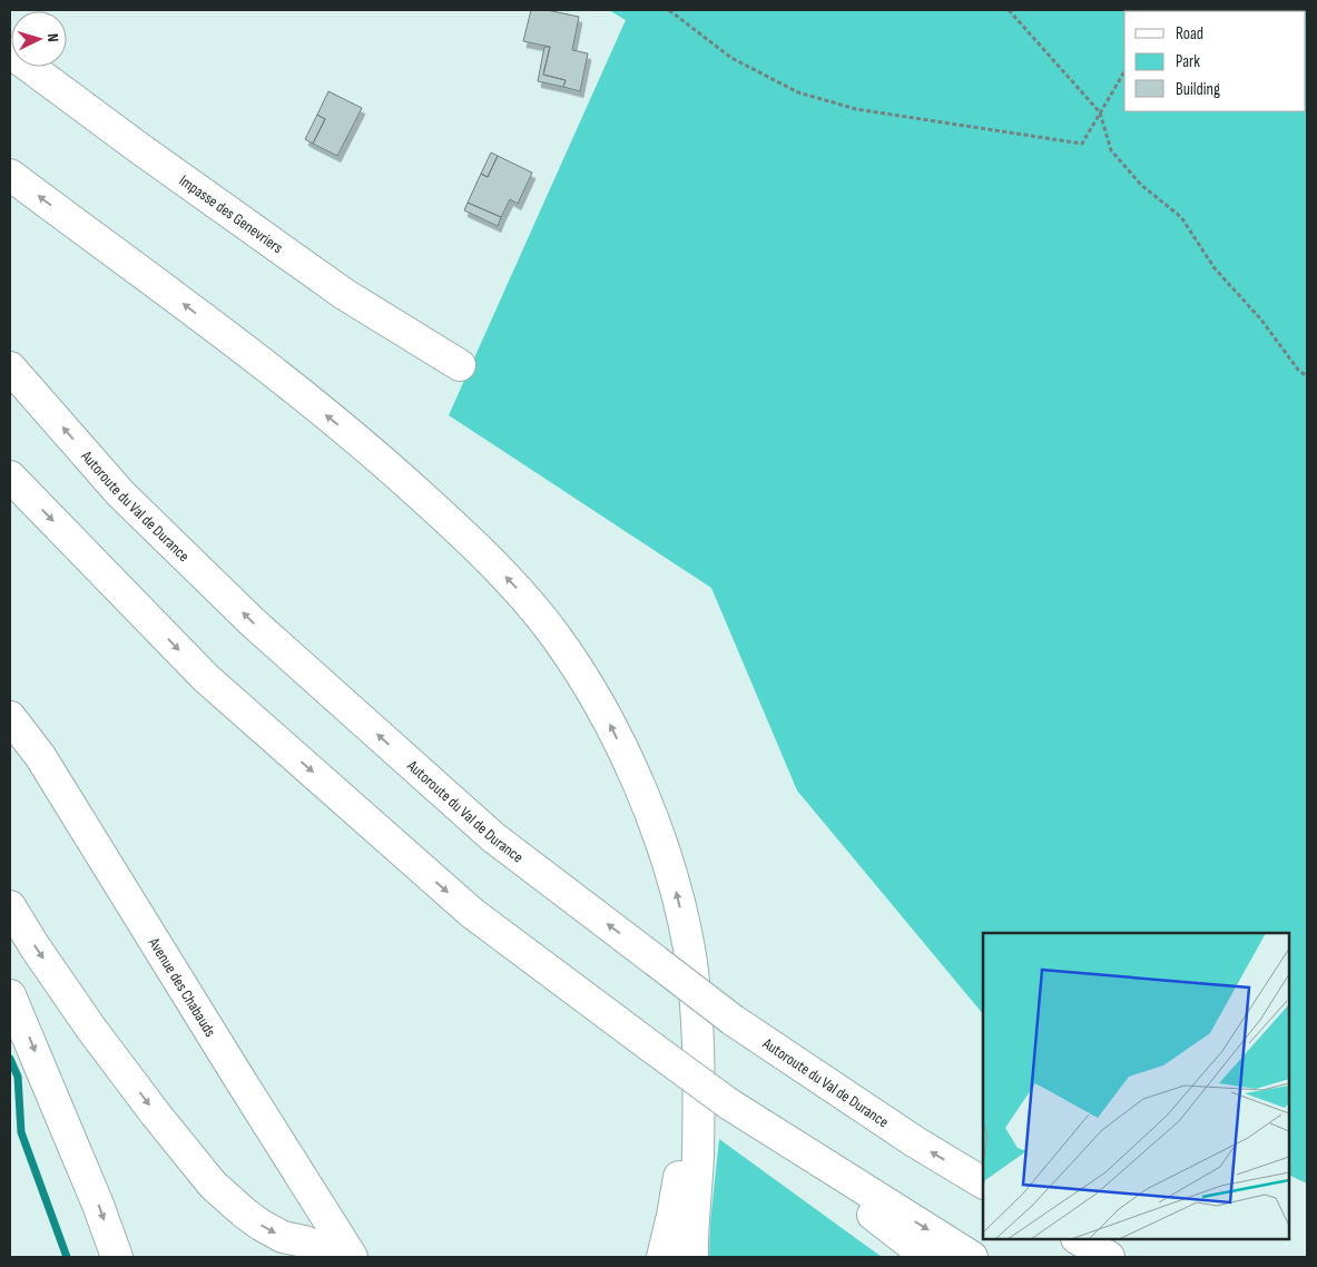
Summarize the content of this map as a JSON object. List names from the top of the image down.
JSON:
{
  "streets": {
    "main road": ["Impasse des Genevriers", "Autoroute du Val de Durance", "Avenue des Chabauds"]
  },
  "legend": ["Road", "Park", "Building"],
  "north": "right"
}
